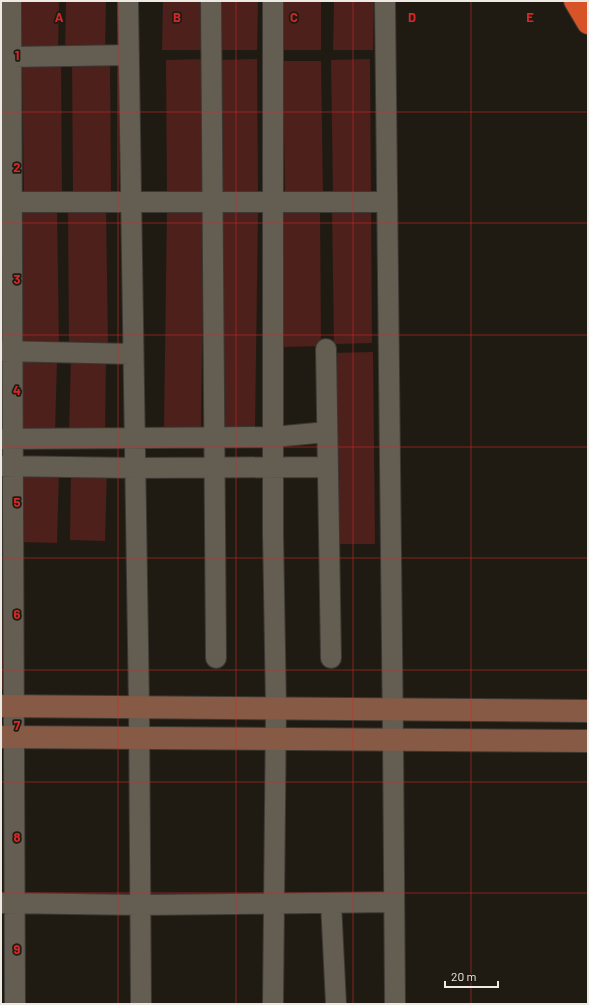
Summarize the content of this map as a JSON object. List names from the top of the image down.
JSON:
{
  "scale_bar": "20 m",
  "grid": {
    "columns": [
      "A",
      "B",
      "C",
      "D",
      "E"
    ],
    "rows": [
      "1",
      "2",
      "3",
      "4",
      "5",
      "6",
      "7",
      "8",
      "9"
    ]
  }
}
